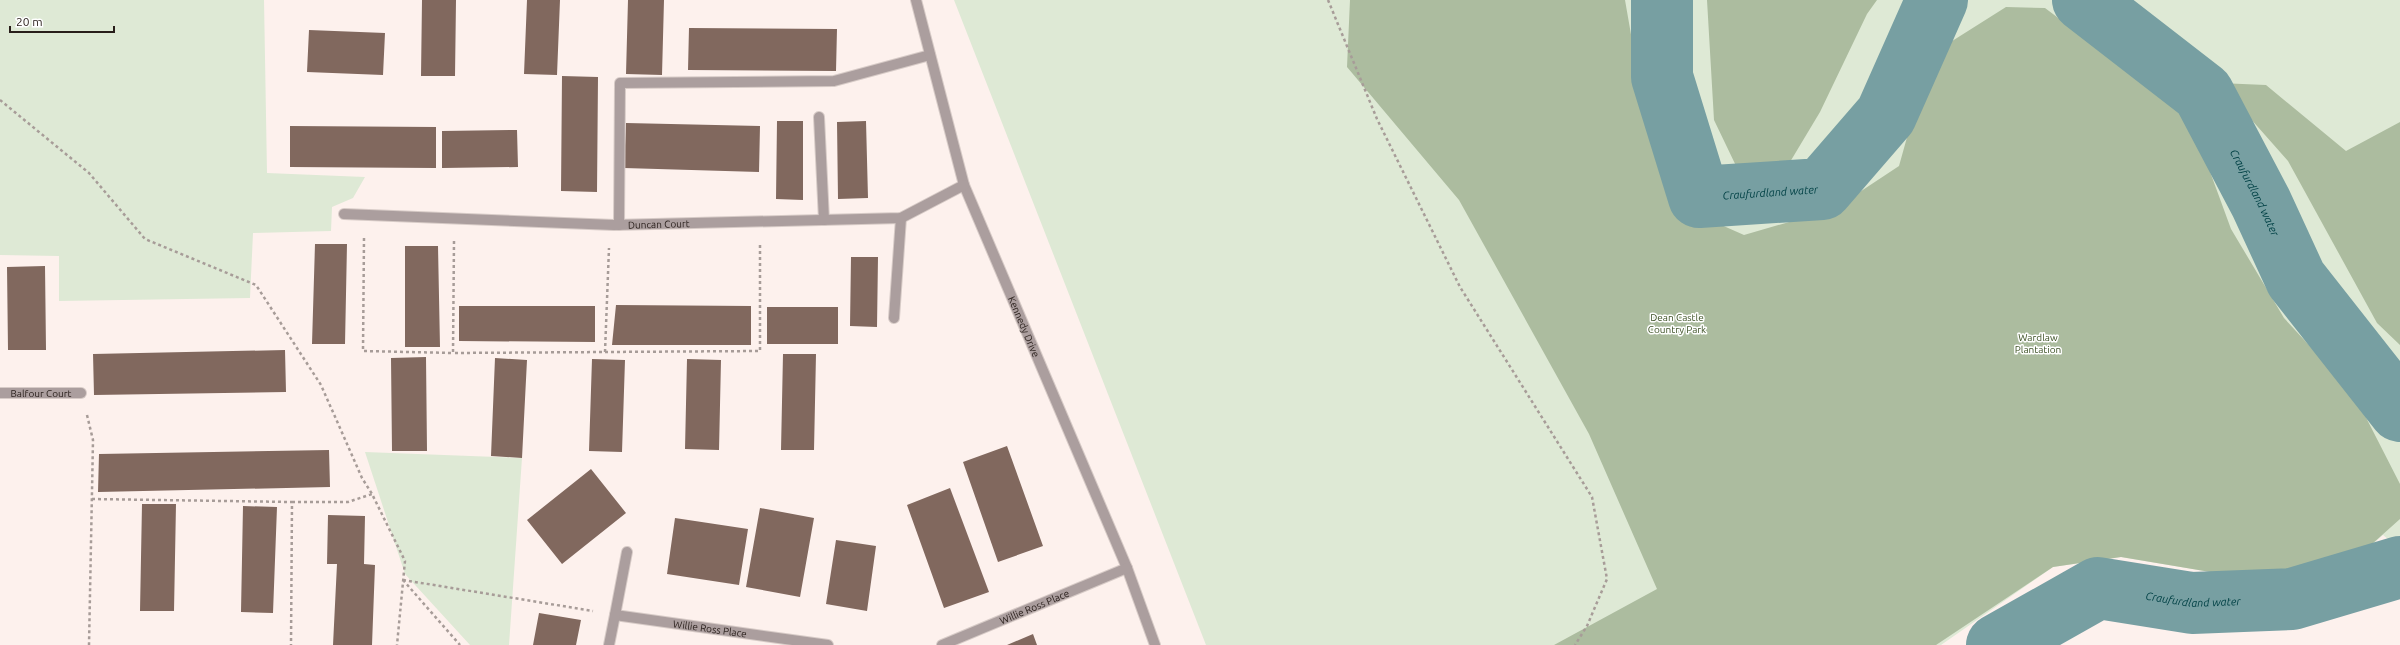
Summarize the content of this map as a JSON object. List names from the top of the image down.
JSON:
{
  "streets": {
    "street": [
      "Duncan Court",
      "Kennedy Drive",
      "Balfour Court",
      "Willie Ross Place"
    ]
  },
  "crossings": [
    ["Duncan Court", "Kennedy Drive"],
    ["Kennedy Drive", "Willie Ross Place"]
  ],
  "water": ["Craufurdland water"],
  "parks": ["Dean Castle Country Park", "Wardlaw Plantation"],
  "scale_bar": "20 m"
}
